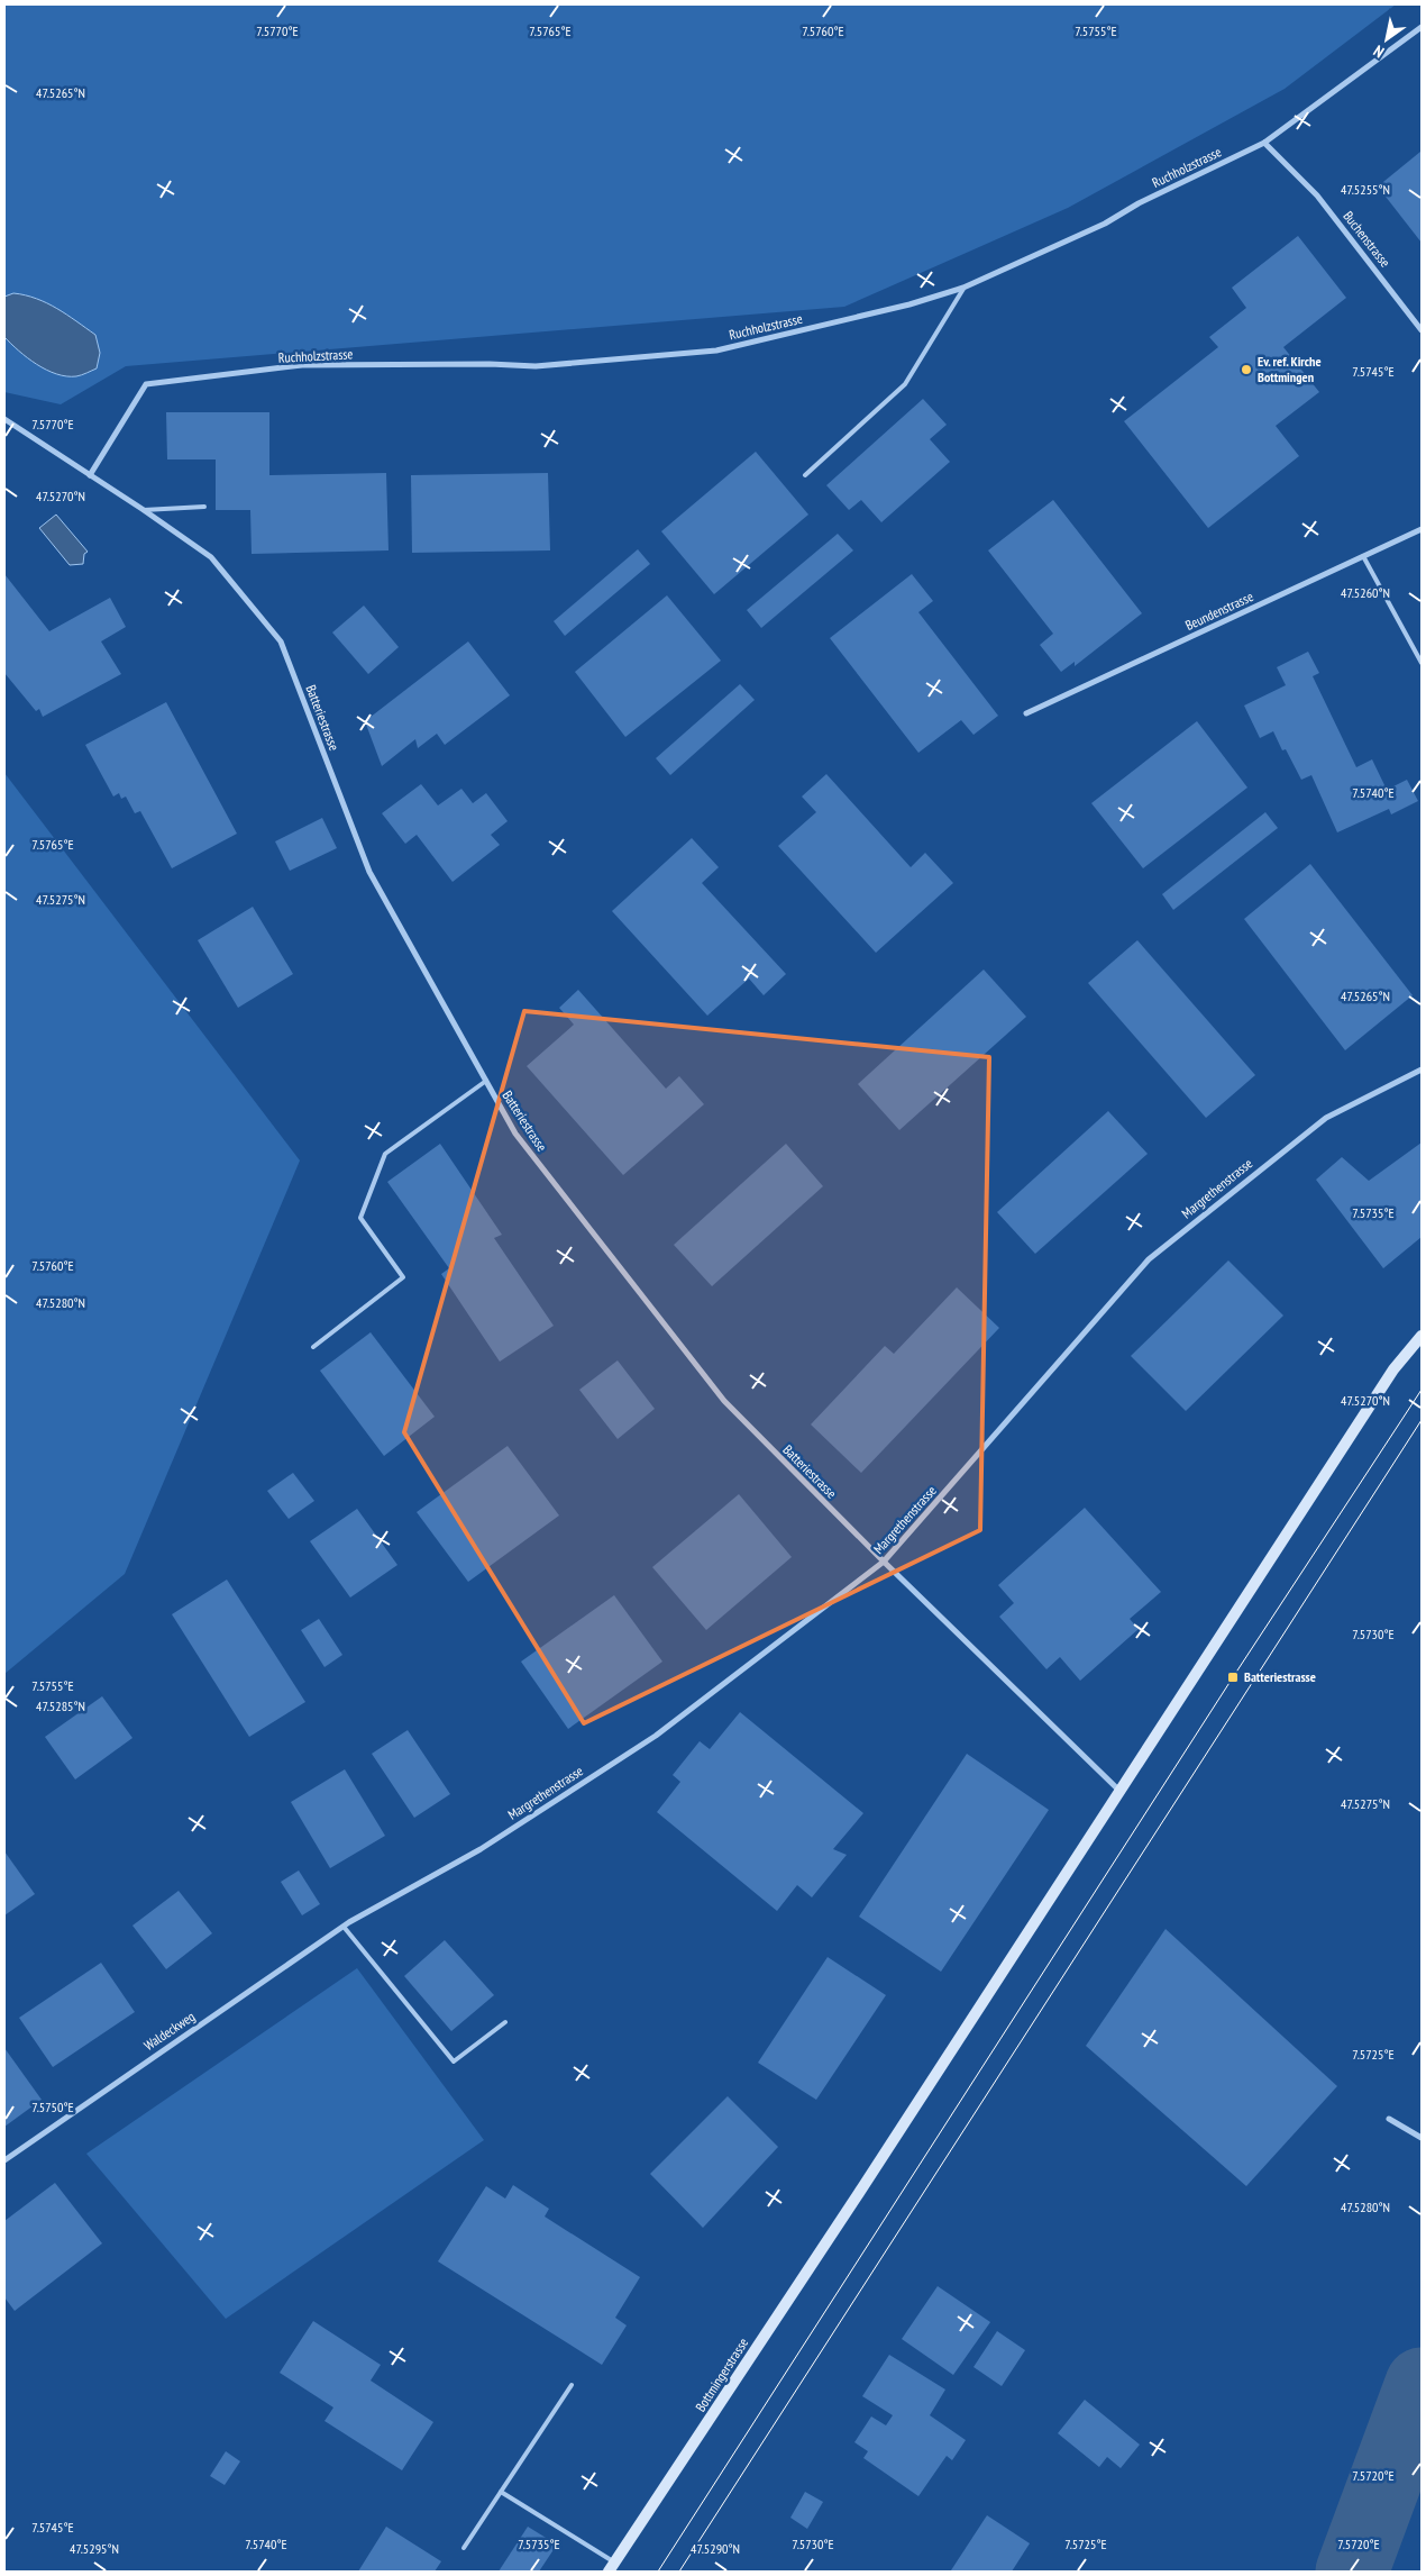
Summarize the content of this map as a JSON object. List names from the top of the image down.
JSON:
{
  "streets": {
    "main road": ["Bottmingerstrasse"],
    "street": [
      "Ruchholzstrasse",
      "Buchenstrasse",
      "Beundenstrasse",
      "Batteriestrasse",
      "Margrethenstrasse",
      "Waldeckweg"
    ]
  },
  "crossings": [
    ["Ruchholzstrasse", "Buchenstrasse"],
    ["Ruchholzstrasse", "Batteriestrasse"],
    ["Batteriestrasse", "Margrethenstrasse"],
    ["Batteriestrasse", "Bottmingerstrasse"],
    ["Margrethenstrasse", "Waldeckweg"]
  ],
  "places": {
    "other": ["Ev. ref. Kirche Bottmingen"],
    "transit": ["Batteriestrasse"]
  },
  "north": "bottom left",
  "coordinates": [
    "7.5770°E",
    "7.5765°E",
    "7.5760°E",
    "7.5755°E",
    "47.5265°N",
    "47.5255°N",
    "7.5745°E",
    "47.5270°N",
    "47.5260°N",
    "7.5740°E",
    "47.5275°N",
    "7.5735°E",
    "47.5280°N",
    "7.5730°E",
    "47.5285°N",
    "7.5725°E",
    "7.5750°E",
    "7.5720°E",
    "47.5295°N",
    "47.5290°N"
  ]
}
